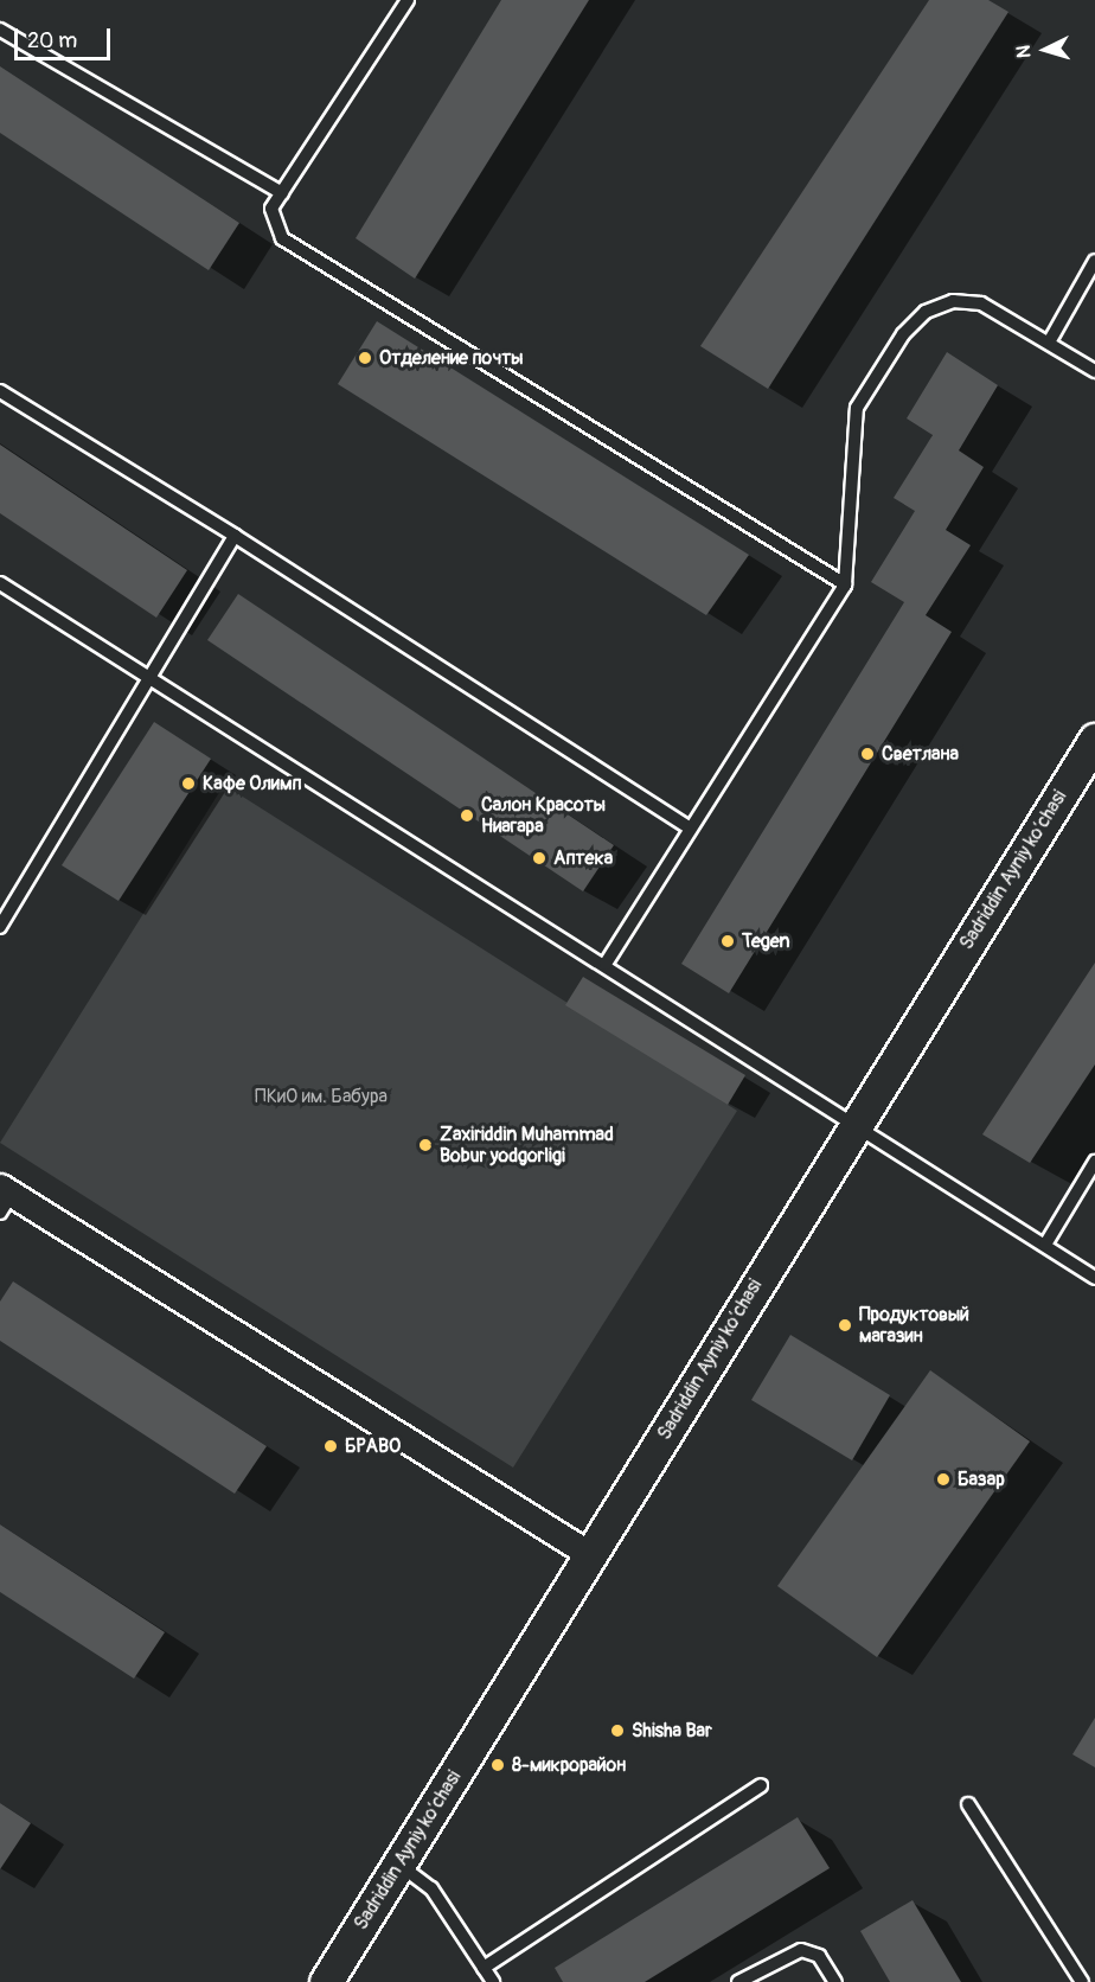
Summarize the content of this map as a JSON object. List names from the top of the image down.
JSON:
{
  "streets": {
    "street": ["Sadriddin Ayniy ko‘chasi"]
  },
  "parks": ["ПКиО им. Бабура"],
  "places": [
    "Отделение почты",
    "Светлана",
    "Кафе Олимп",
    "Салон Красоты Ниагара",
    "Аптека",
    "Tegen",
    "Zaxiriddin Muhammad Bobur yodgorligi",
    "Продуктовый магазин",
    "БРАВО",
    "Базар",
    "Shisha Bar",
    "8-микрорайон"
  ],
  "scale_bar": "20 m",
  "north": "left"
}
